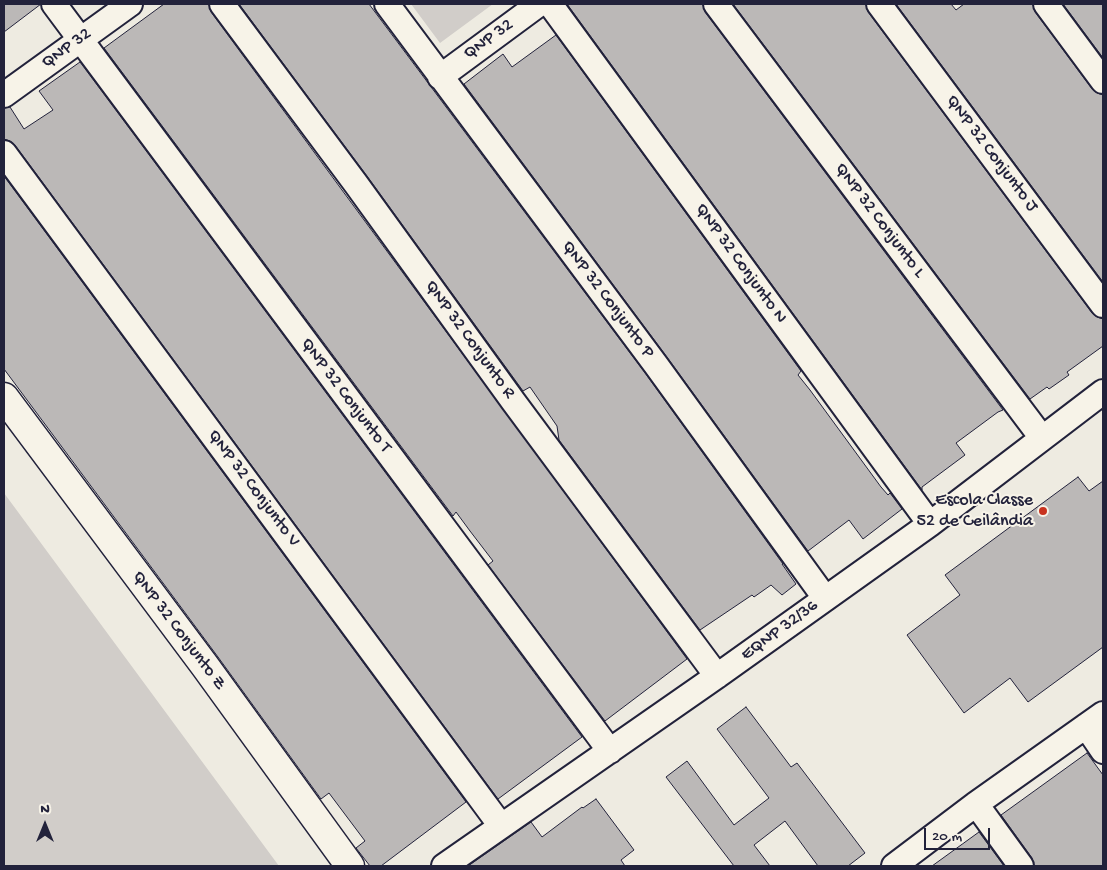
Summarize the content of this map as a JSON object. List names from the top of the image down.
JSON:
{
  "streets": {
    "street": [
      "QNP 32",
      "QNP 32 Conjunto J",
      "QNP 32 Conjunto L",
      "QNP 32 Conjunto N",
      "QNP 32 Conjunto P",
      "QNP 32 Conjunto R",
      "QNP 32 Conjunto T",
      "QNP 32 Conjunto V",
      "QNP 32 Conjunto Z",
      "EQNP 32/36"
    ]
  },
  "crossings": [
    ["QNP 32", "QNP 32 Conjunto P"],
    ["QNP 32", "QNP 32 Conjunto T"],
    ["QNP 32 Conjunto L", "EQNP 32/36"],
    ["QNP 32 Conjunto N", "EQNP 32/36"],
    ["QNP 32 Conjunto P", "EQNP 32/36"],
    ["QNP 32 Conjunto R", "EQNP 32/36"],
    ["QNP 32 Conjunto T", "EQNP 32/36"],
    ["QNP 32 Conjunto V", "EQNP 32/36"]
  ],
  "places": ["Escola Classe 52 de Ceilândia"],
  "scale_bar": "20 m",
  "north": "top"
}
